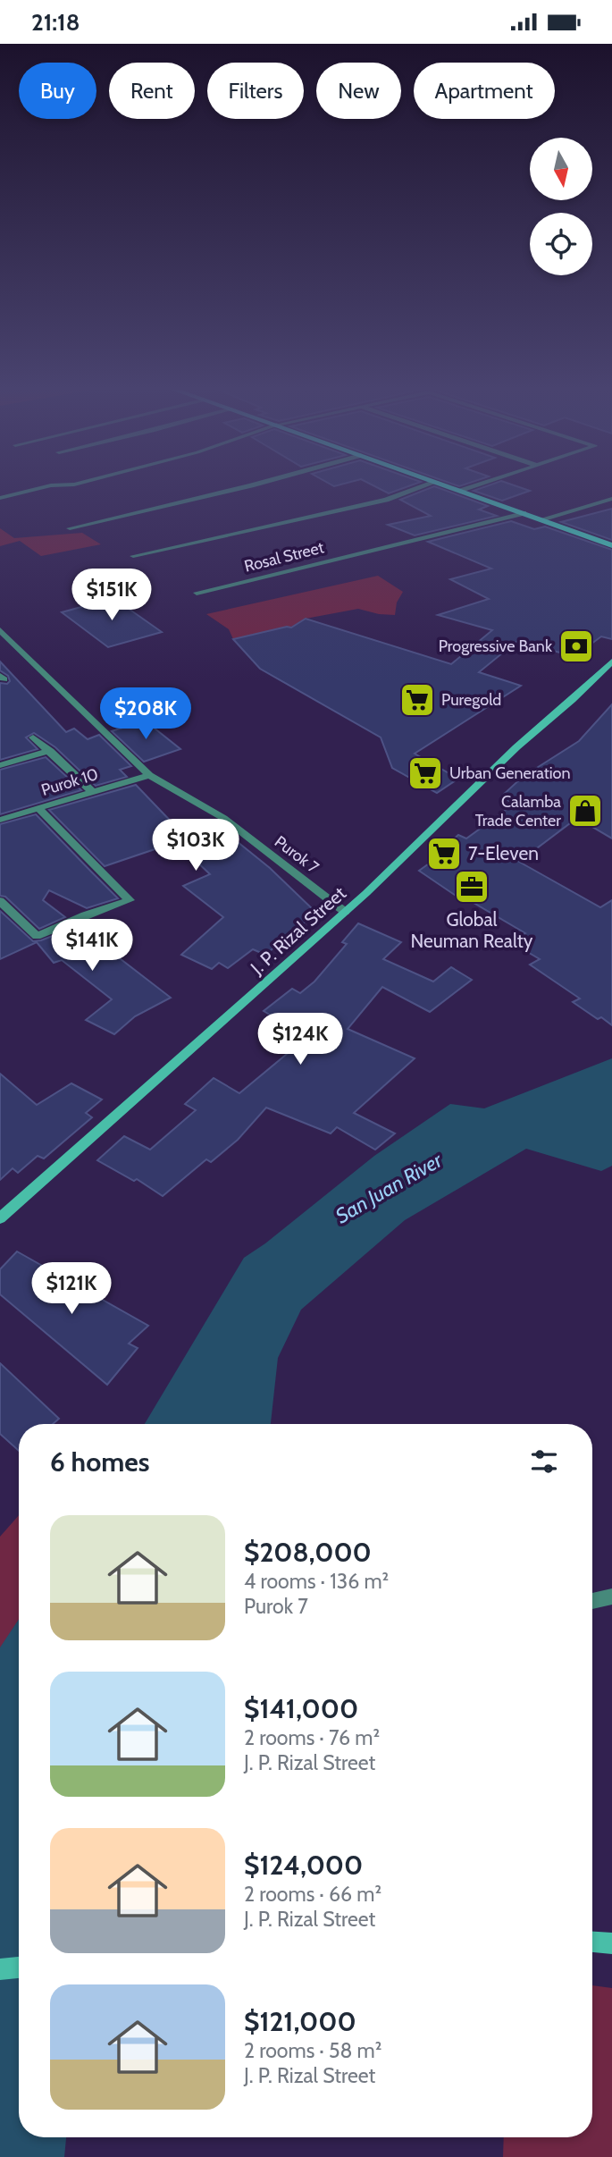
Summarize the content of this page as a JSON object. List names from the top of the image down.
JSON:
{
  "streets": {
    "main road": ["J. P. Rizal Street"],
    "street": ["Rosal Street", "Purok 10", "Purok 7"]
  },
  "crossings": [
    ["Purok 10", "Purok 7"],
    ["Purok 7", "J. P. Rizal Street"]
  ],
  "water": ["San Juan River"],
  "places": {
    "bank": ["Progressive Bank"],
    "supermarket": ["Puregold", "Urban Generation", "7-Eleven"],
    "shop": ["Calamba Trade Center"],
    "office": ["Global Neuman Realty"]
  },
  "north": "bottom",
  "page": {
    "status": "21:18",
    "chip": [
      "Buy",
      "Rent",
      "Filters",
      "New",
      "Apartment"
    ],
    "price": [
      "$151K",
      "$208K",
      "$103K",
      "$141K",
      "$124K",
      "$121K"
    ],
    "heading": "6 homes",
    "list": [
      {
        "name": "$208,000",
        "note": "4 rooms · 136 m² · Purok 7"
      },
      {
        "name": "$141,000",
        "note": "2 rooms · 76 m² · J. P. Rizal Street"
      },
      {
        "name": "$124,000",
        "note": "2 rooms · 66 m² · J. P. Rizal Street"
      },
      {
        "name": "$121,000",
        "note": "2 rooms · 58 m² · J. P. Rizal Street"
      }
    ]
  }
}
